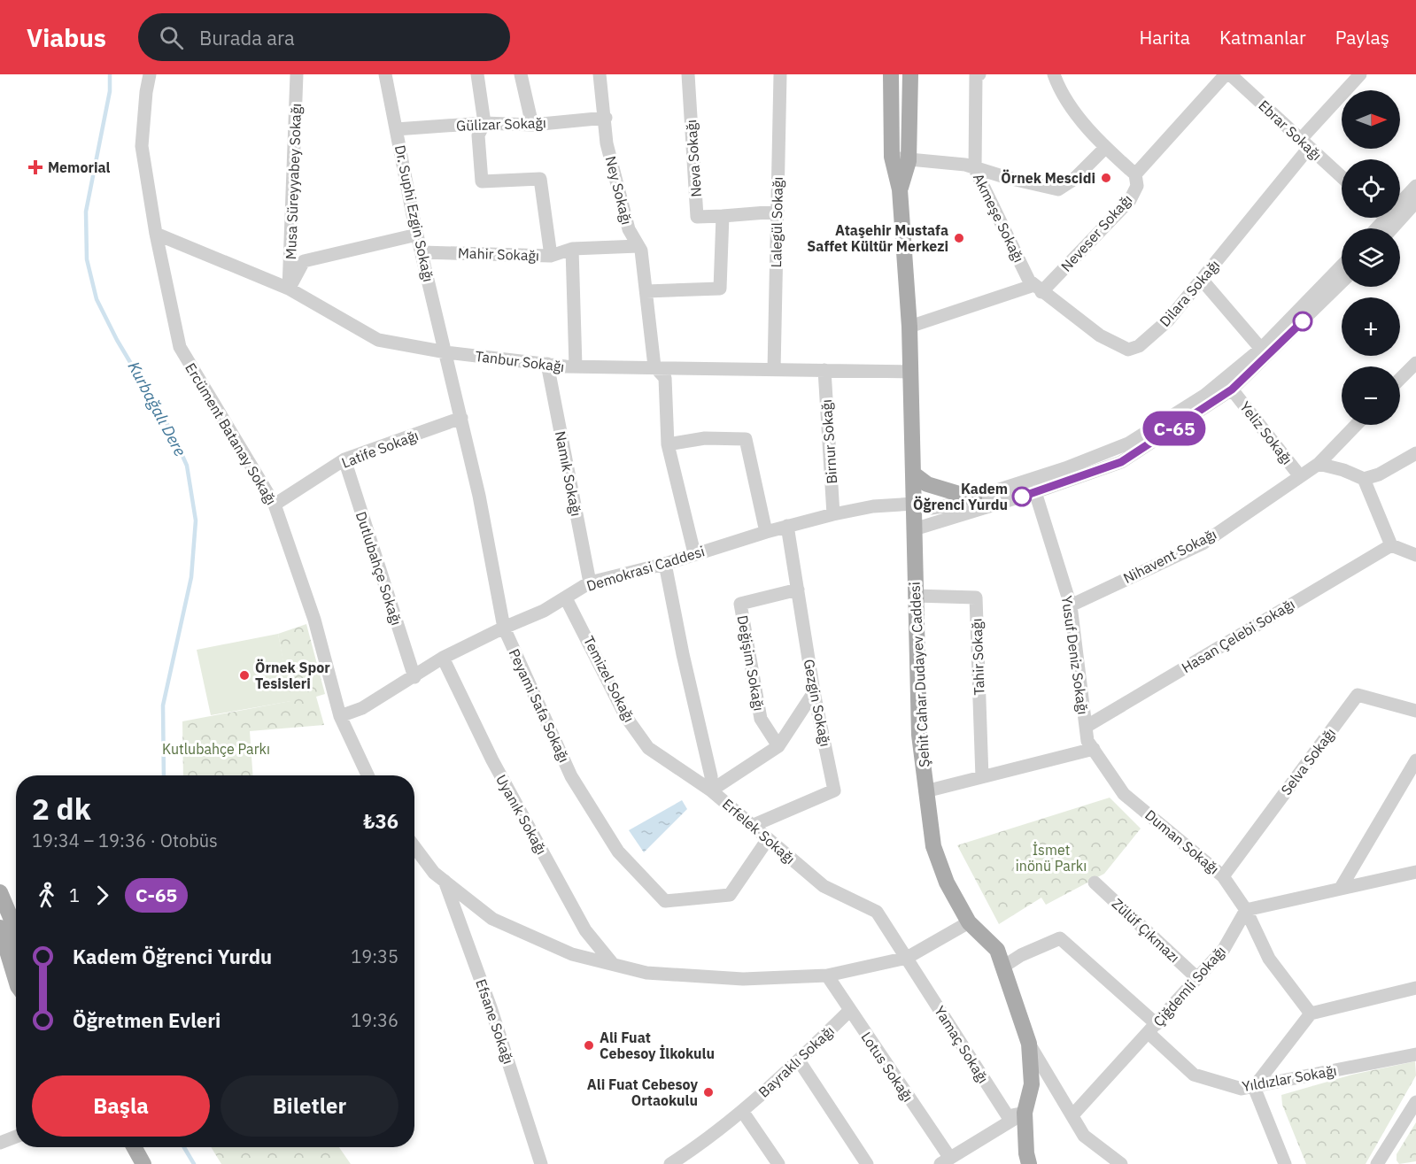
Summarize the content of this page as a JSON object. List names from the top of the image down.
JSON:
{
  "streets": {
    "main road": ["Şehit Cahar Dudayev Caddesi"],
    "street": [
      "Gülizar Sokağı",
      "Ebrar Sokağı",
      "Neva Sokağı",
      "Musa Süreyyabey Sokağı",
      "Ney Sokağı",
      "Dr. Suphi Ezgin Sokağı",
      "Akmeşe Sokağı",
      "Lalegül Sokağı",
      "Neveser Sokağı",
      "Mahir Sokağı",
      "Dilara Sokağı",
      "Tanbur Sokağı",
      "Yeliz Sokağı",
      "Ercüment Batanay Sokağı",
      "Birnur Sokağı",
      "Latife Sokağı",
      "Namık Sokağı",
      "Nihavent Sokağı",
      "Dutlubahçe Sokağı",
      "Demokrasi Caddesi",
      "Hasan Çelebi Sokağı",
      "Yusuf Deniz Sokağı",
      "Tahir Sokağı",
      "Değişim Sokağı",
      "Temizel Sokağı",
      "Gezgin Sokağı",
      "Peyami Safa Sokağı",
      "Selva Sokağı",
      "Uyanık Sokağı",
      "Erfelek Sokağı",
      "Duman Sokağı",
      "Zülüf Çıkmazı",
      "Çiğdemli Sokağı",
      "Efsane Sokağı",
      "Yamaç Sokağı",
      "Bayraklı Sokağı",
      "Lotus Sokağı",
      "Yıldızlar Sokağı"
    ]
  },
  "crossings": [
    ["Gülizar Sokağı", "Ney Sokağı"],
    ["Gülizar Sokağı", "Dr. Suphi Ezgin Sokağı"],
    ["Ebrar Sokağı", "Dilara Sokağı"],
    ["Musa Süreyyabey Sokağı", "Tanbur Sokağı"],
    ["Ney Sokağı", "Mahir Sokağı"],
    ["Ney Sokağı", "Tanbur Sokağı"],
    ["Dr. Suphi Ezgin Sokağı", "Mahir Sokağı"],
    ["Dr. Suphi Ezgin Sokağı", "Tanbur Sokağı"],
    ["Dr. Suphi Ezgin Sokağı", "Peyami Safa Sokağı"],
    ["Akmeşe Sokağı", "Neveser Sokağı"],
    ["Akmeşe Sokağı", "Dilara Sokağı"],
    ["Lalegül Sokağı", "Tanbur Sokağı"],
    ["Neveser Sokağı", "Dilara Sokağı"],
    ["Tanbur Sokağı", "Ercüment Batanay Sokağı"],
    ["Tanbur Sokağı", "Birnur Sokağı"],
    ["Tanbur Sokağı", "Namık Sokağı"],
    ["Tanbur Sokağı", "Şehit Cahar Dudayev Caddesi"],
    ["Tanbur Sokağı", "Peyami Safa Sokağı"],
    ["Yeliz Sokağı", "Nihavent Sokağı"],
    ["Ercüment Batanay Sokağı", "Latife Sokağı"],
    ["Ercüment Batanay Sokağı", "Demokrasi Caddesi"],
    ["Birnur Sokağı", "Demokrasi Caddesi"],
    ["Latife Sokağı", "Dutlubahçe Sokağı"],
    ["Latife Sokağı", "Peyami Safa Sokağı"],
    ["Namık Sokağı", "Demokrasi Caddesi"],
    ["Nihavent Sokağı", "Yusuf Deniz Sokağı"],
    ["Dutlubahçe Sokağı", "Demokrasi Caddesi"],
    ["Demokrasi Caddesi", "Şehit Cahar Dudayev Caddesi"],
    ["Demokrasi Caddesi", "Temizel Sokağı"],
    ["Demokrasi Caddesi", "Gezgin Sokağı"],
    ["Demokrasi Caddesi", "Peyami Safa Sokağı"],
    ["Demokrasi Caddesi", "Uyanık Sokağı"],
    ["Demokrasi Caddesi", "Erfelek Sokağı"],
    ["Hasan Çelebi Sokağı", "Yusuf Deniz Sokağı"],
    ["Hasan Çelebi Sokağı", "Duman Sokağı"],
    ["Yusuf Deniz Sokağı", "Duman Sokağı"],
    ["Tahir Sokağı", "Şehit Cahar Dudayev Caddesi"],
    ["Değişim Sokağı", "Gezgin Sokağı"],
    ["Şehit Cahar Dudayev Caddesi", "Yamaç Sokağı"],
    ["Şehit Cahar Dudayev Caddesi", "Yıldızlar Sokağı"],
    ["Temizel Sokağı", "Erfelek Sokağı"],
    ["Gezgin Sokağı", "Erfelek Sokağı"],
    ["Peyami Safa Sokağı", "Erfelek Sokağı"],
    ["Selva Sokağı", "Duman Sokağı"],
    ["Erfelek Sokağı", "Yamaç Sokağı"],
    ["Duman Sokağı", "Çiğdemli Sokağı"],
    ["Zülüf Çıkmazı", "Çiğdemli Sokağı"],
    ["Çiğdemli Sokağı", "Yıldızlar Sokağı"],
    ["Bayraklı Sokağı", "Lotus Sokağı"]
  ],
  "water": ["Kurbağalı Dere"],
  "parks": ["Kutlubahçe Parkı", "İsmet inönü Parkı"],
  "places": {
    "health": ["Memorial"],
    "other": [
      "Örnek Mescidi",
      "Ataşehir Mustafa Saffet Kültür Merkezi",
      "Kadem Öğrenci Yurdu",
      "Örnek Spor Tesisleri",
      "Ali Fuat Cebesoy İlkokulu",
      "Ali Fuat Cebesoy Ortaokulu"
    ]
  },
  "lines": ["bus line C-65"],
  "north": "right",
  "page": {
    "header": "Viabus",
    "search": "Burada ara",
    "nav": ["Harita", "Katmanlar", "Paylaş"],
    "on_map": "C-65",
    "map_buttons": ["+", "−"],
    "heading": ["2 dk", "19:34 – 19:36 · Otobüs", "₺36"],
    "legs": ["1", "C-65"],
    "list": [
      {
        "name": "Kadem Öğrenci Yurdu",
        "value": "19:35"
      },
      {
        "name": "Öğretmen Evleri",
        "value": "19:36"
      }
    ],
    "buttons": ["Başla", "Biletler"]
  }
}
